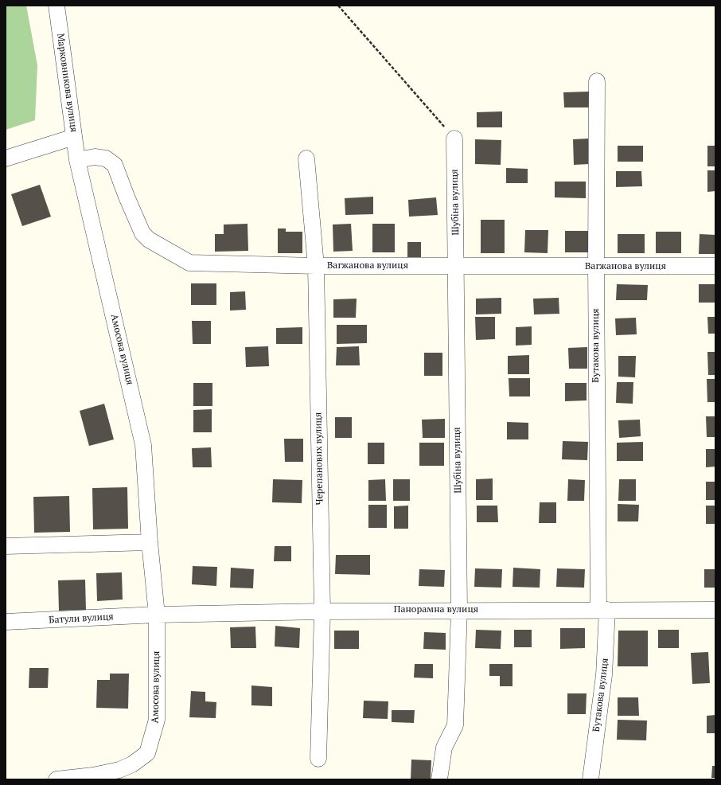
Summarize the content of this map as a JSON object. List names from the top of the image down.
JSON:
{
  "streets": {
    "street": [
      "Марковникова вулиця",
      "Шубіна вулиця",
      "Вагжанова вулиця",
      "Бутакова вулиця",
      "Амосова вулиця",
      "Черепанових вулиця",
      "Панорамна вулиця",
      "Батули вулиця"
    ]
  },
  "crossings": [
    ["Марковникова вулиця", "Вагжанова вулиця"],
    ["Марковникова вулиця", "Амосова вулиця"],
    ["Шубіна вулиця", "Вагжанова вулиця"],
    ["Шубіна вулиця", "Панорамна вулиця"],
    ["Вагжанова вулиця", "Бутакова вулиця"],
    ["Вагжанова вулиця", "Амосова вулиця"],
    ["Вагжанова вулиця", "Черепанових вулиця"],
    ["Бутакова вулиця", "Панорамна вулиця"],
    ["Амосова вулиця", "Панорамна вулиця"],
    ["Амосова вулиця", "Батули вулиця"],
    ["Черепанових вулиця", "Панорамна вулиця"],
    ["Панорамна вулиця", "Батули вулиця"]
  ]
}
